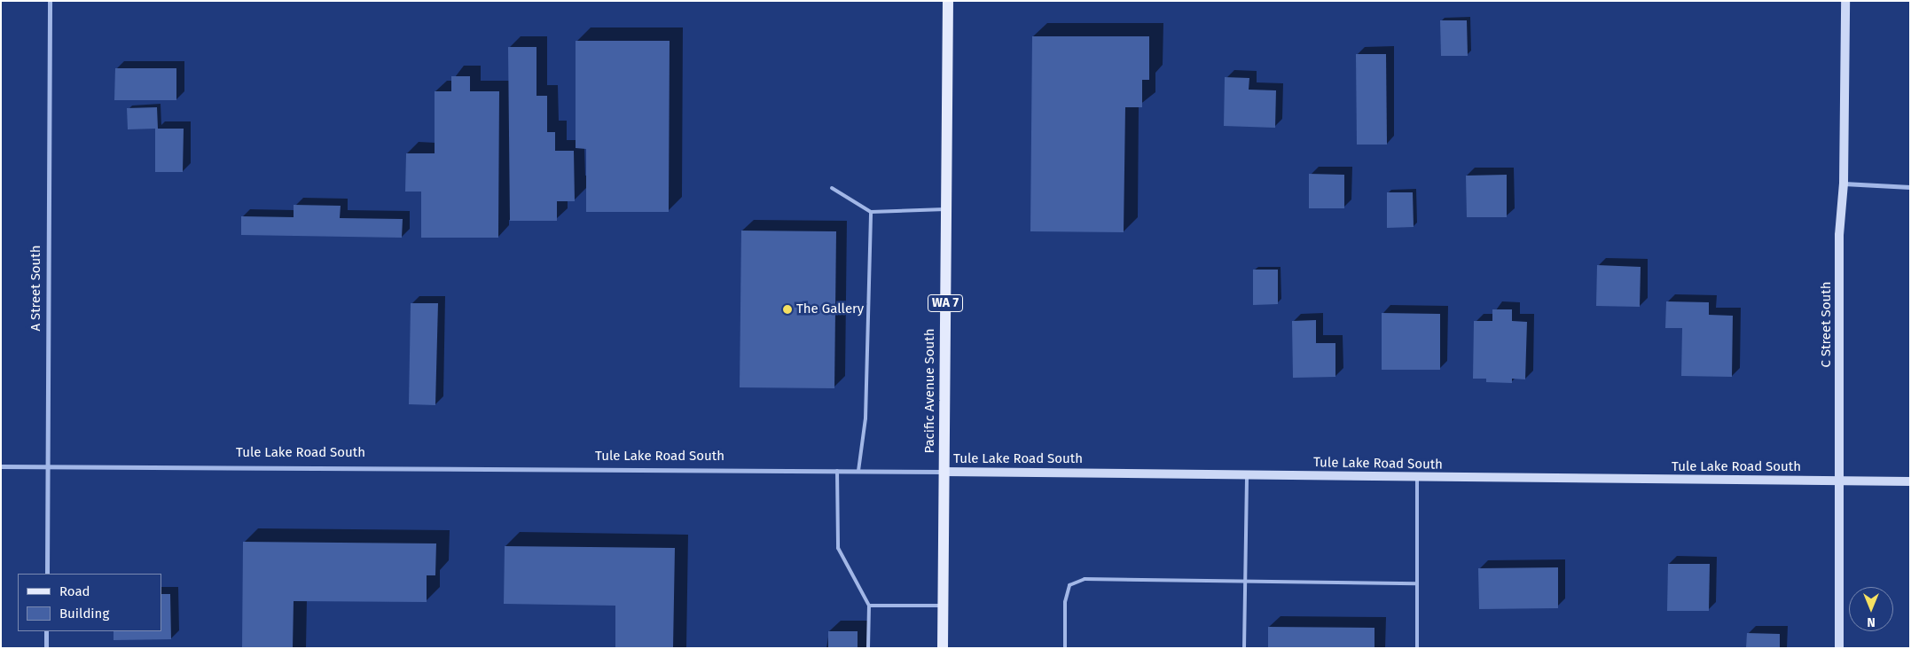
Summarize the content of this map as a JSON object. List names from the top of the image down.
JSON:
{
  "streets": {
    "main road": ["WA 7", "Pacific Avenue South"],
    "street": ["A Street South", "C Street South", "Tule Lake Road South"]
  },
  "crossings": [
    ["A Street South", "Tule Lake Road South"],
    ["C Street South", "Tule Lake Road South"],
    ["Pacific Avenue South", "Tule Lake Road South"]
  ],
  "places": ["The Gallery"],
  "legend": ["Road", "Building"],
  "north": "bottom"
}
